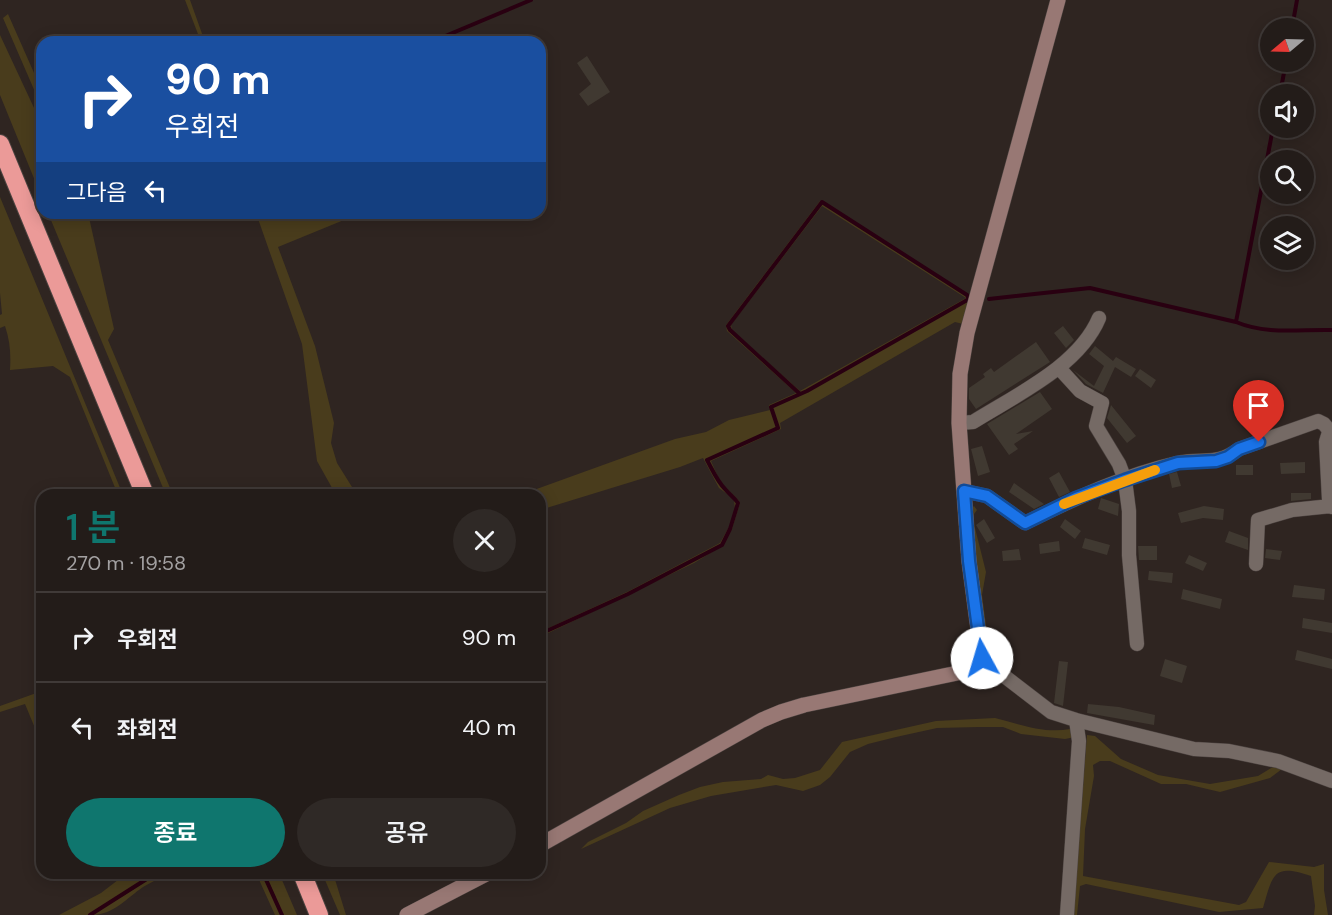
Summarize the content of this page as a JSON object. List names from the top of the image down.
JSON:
{
  "north": "left",
  "page": {
    "turn": ["90 m", "우회전"],
    "then": "그다음",
    "heading": ["1 분", "270 m · 19:58"],
    "list": [
      {
        "name": "우회전",
        "value": "90 m"
      },
      {
        "name": "좌회전",
        "value": "40 m"
      }
    ],
    "buttons": ["종료", "공유"]
  }
}
